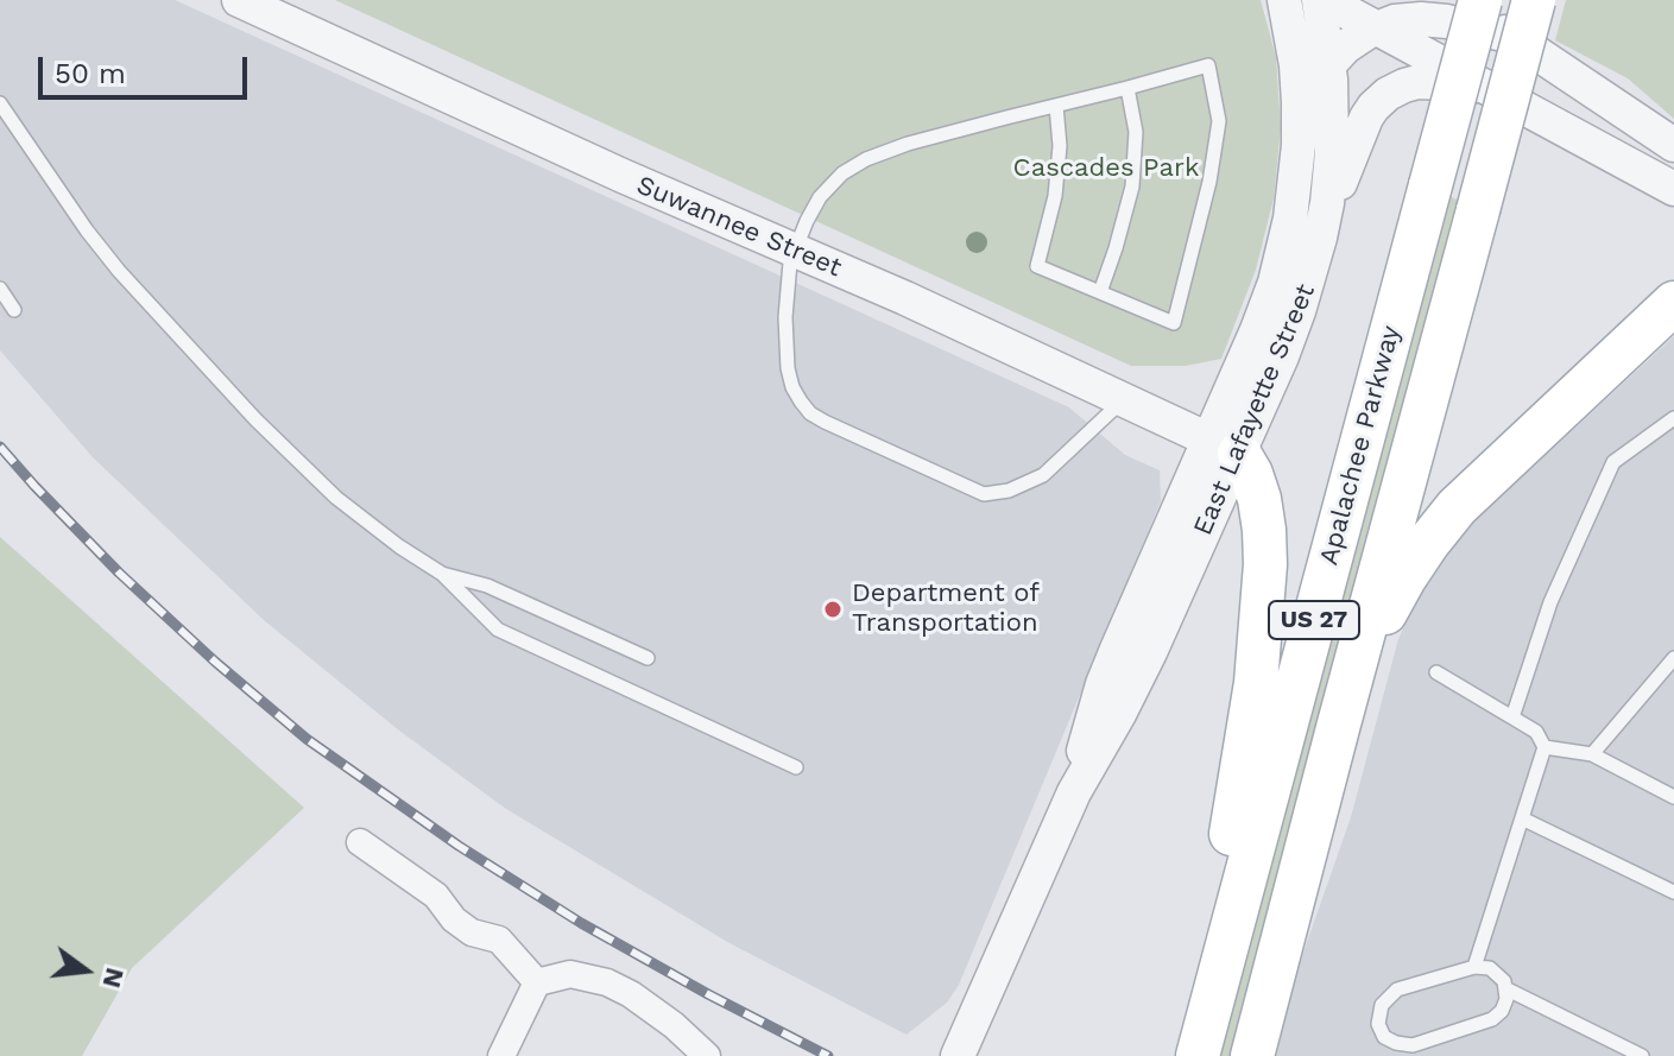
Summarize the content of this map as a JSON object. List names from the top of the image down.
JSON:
{
  "streets": {
    "main road": ["Apalachee Parkway", "US 27"],
    "street": ["Suwannee Street", "East Lafayette Street"]
  },
  "crossings": [
    ["Suwannee Street", "East Lafayette Street"]
  ],
  "parks": ["Cascades Park"],
  "places": ["Department of Transportation"],
  "scale_bar": "50 m",
  "north": "right"
}
